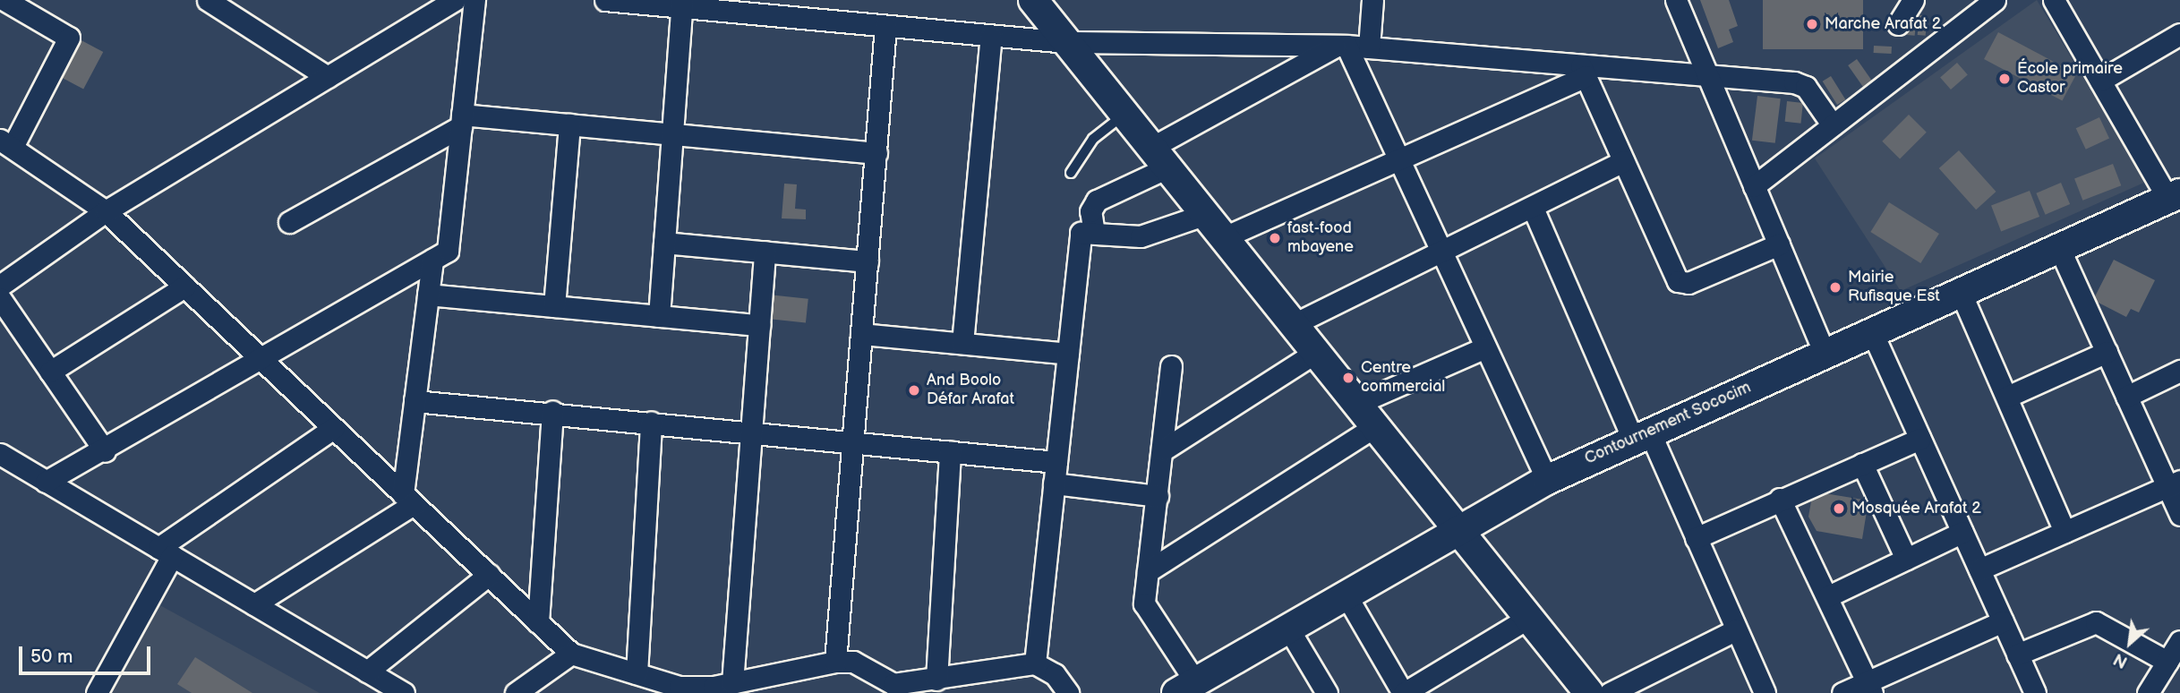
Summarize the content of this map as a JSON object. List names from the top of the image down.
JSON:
{
  "streets": {
    "street": ["Contournement Sococim"]
  },
  "places": [
    "Marche Arafat 2",
    "École primaire Castor",
    "fast-food mbayene",
    "Mairie Rufisque Est",
    "Centre commercial",
    "And Boolo Défar Arafat",
    "Mosquée Arafat 2"
  ],
  "scale_bar": "50 m",
  "north": "bottom left"
}
